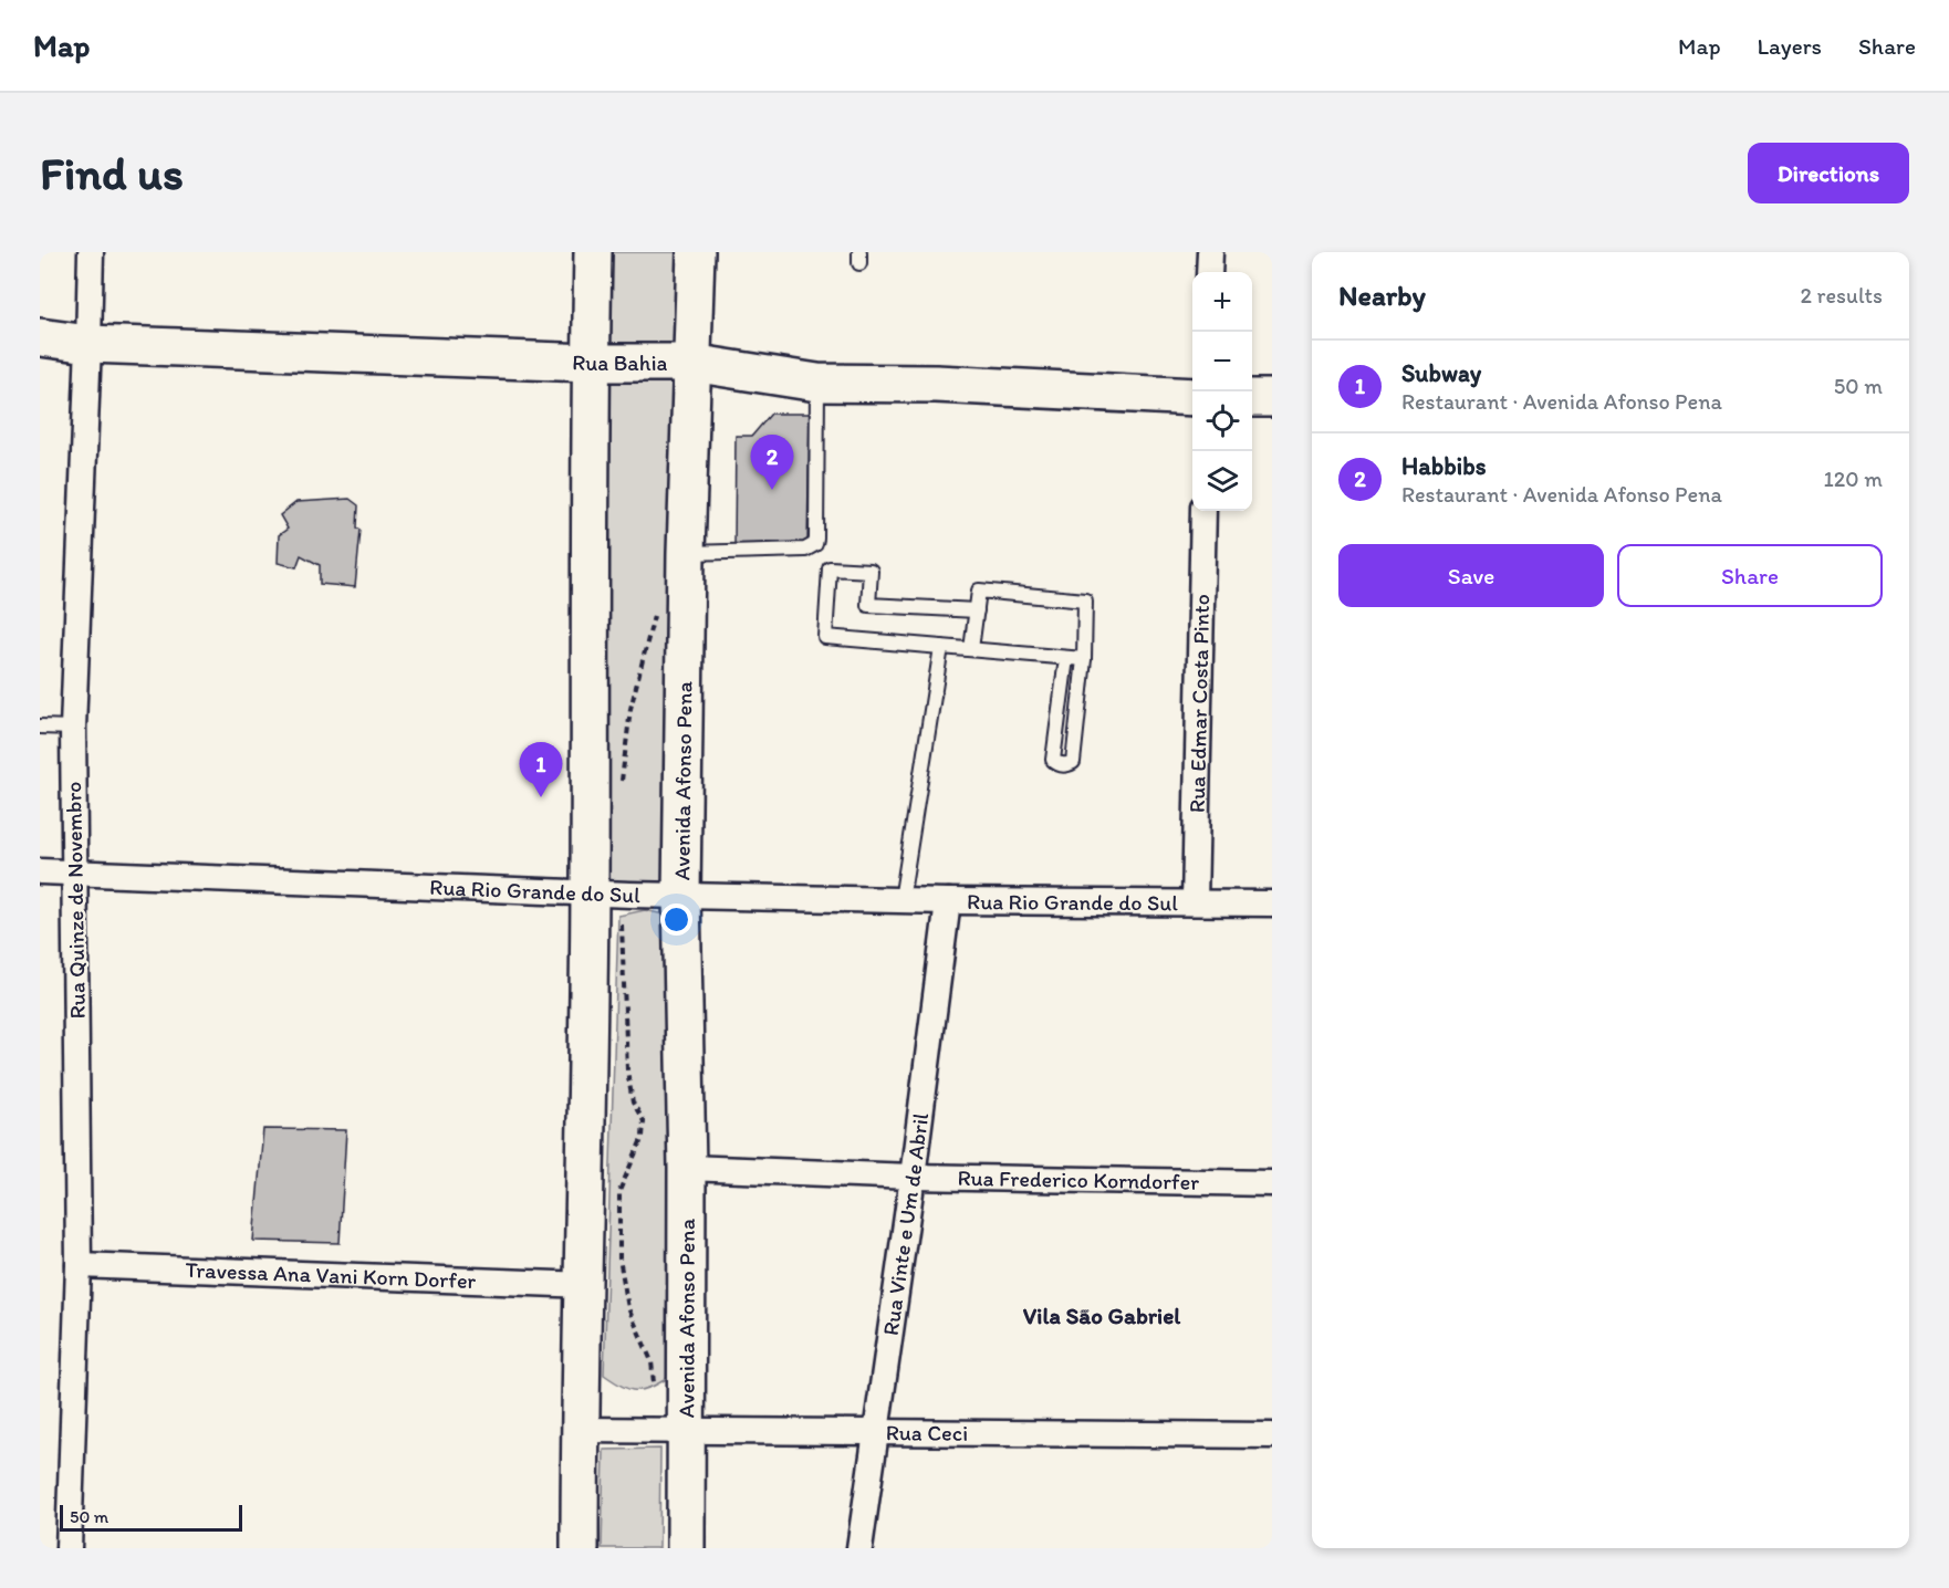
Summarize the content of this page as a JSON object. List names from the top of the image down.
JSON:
{
  "streets": {
    "main road": ["Rua Bahia", "Avenida Afonso Pena"],
    "street": [
      "Rua Edmar Costa Pinto",
      "Rua Rio Grande do Sul",
      "Rua Quinze de Novembro",
      "Rua Frederico Korndorfer",
      "Rua Vinte e Um de Abril",
      "Travessa Ana Vani Korn Dorfer",
      "Rua Ceci"
    ]
  },
  "crossings": [
    ["Rua Bahia", "Avenida Afonso Pena"],
    ["Rua Bahia", "Rua Quinze de Novembro"],
    ["Rua Edmar Costa Pinto", "Rua Rio Grande do Sul"],
    ["Avenida Afonso Pena", "Rua Rio Grande do Sul"],
    ["Avenida Afonso Pena", "Rua Frederico Korndorfer"],
    ["Avenida Afonso Pena", "Rua Ceci"],
    ["Rua Rio Grande do Sul", "Rua Quinze de Novembro"],
    ["Rua Rio Grande do Sul", "Rua Vinte e Um de Abril"],
    ["Rua Quinze de Novembro", "Travessa Ana Vani Korn Dorfer"],
    ["Rua Frederico Korndorfer", "Rua Vinte e Um de Abril"],
    ["Rua Vinte e Um de Abril", "Rua Ceci"]
  ],
  "districts": ["Vila São Gabriel"],
  "scale_bar": "50 m",
  "page": {
    "header": "Map",
    "nav": ["Map", "Layers", "Share"],
    "buttons": [
      "Directions",
      ["Save", "Share"]
    ],
    "title": "Find us",
    "heading": ["Nearby", "2 results"],
    "map_buttons": ["+", "−"],
    "list": [
      {
        "mark": "1",
        "name": "Subway",
        "note": "Restaurant · Avenida Afonso Pena",
        "value": "50 m"
      },
      {
        "mark": "2",
        "name": "Habbibs",
        "note": "Restaurant · Avenida Afonso Pena",
        "value": "120 m"
      }
    ],
    "pins": ["2", "1"],
    "scale": "50 m"
  }
}
